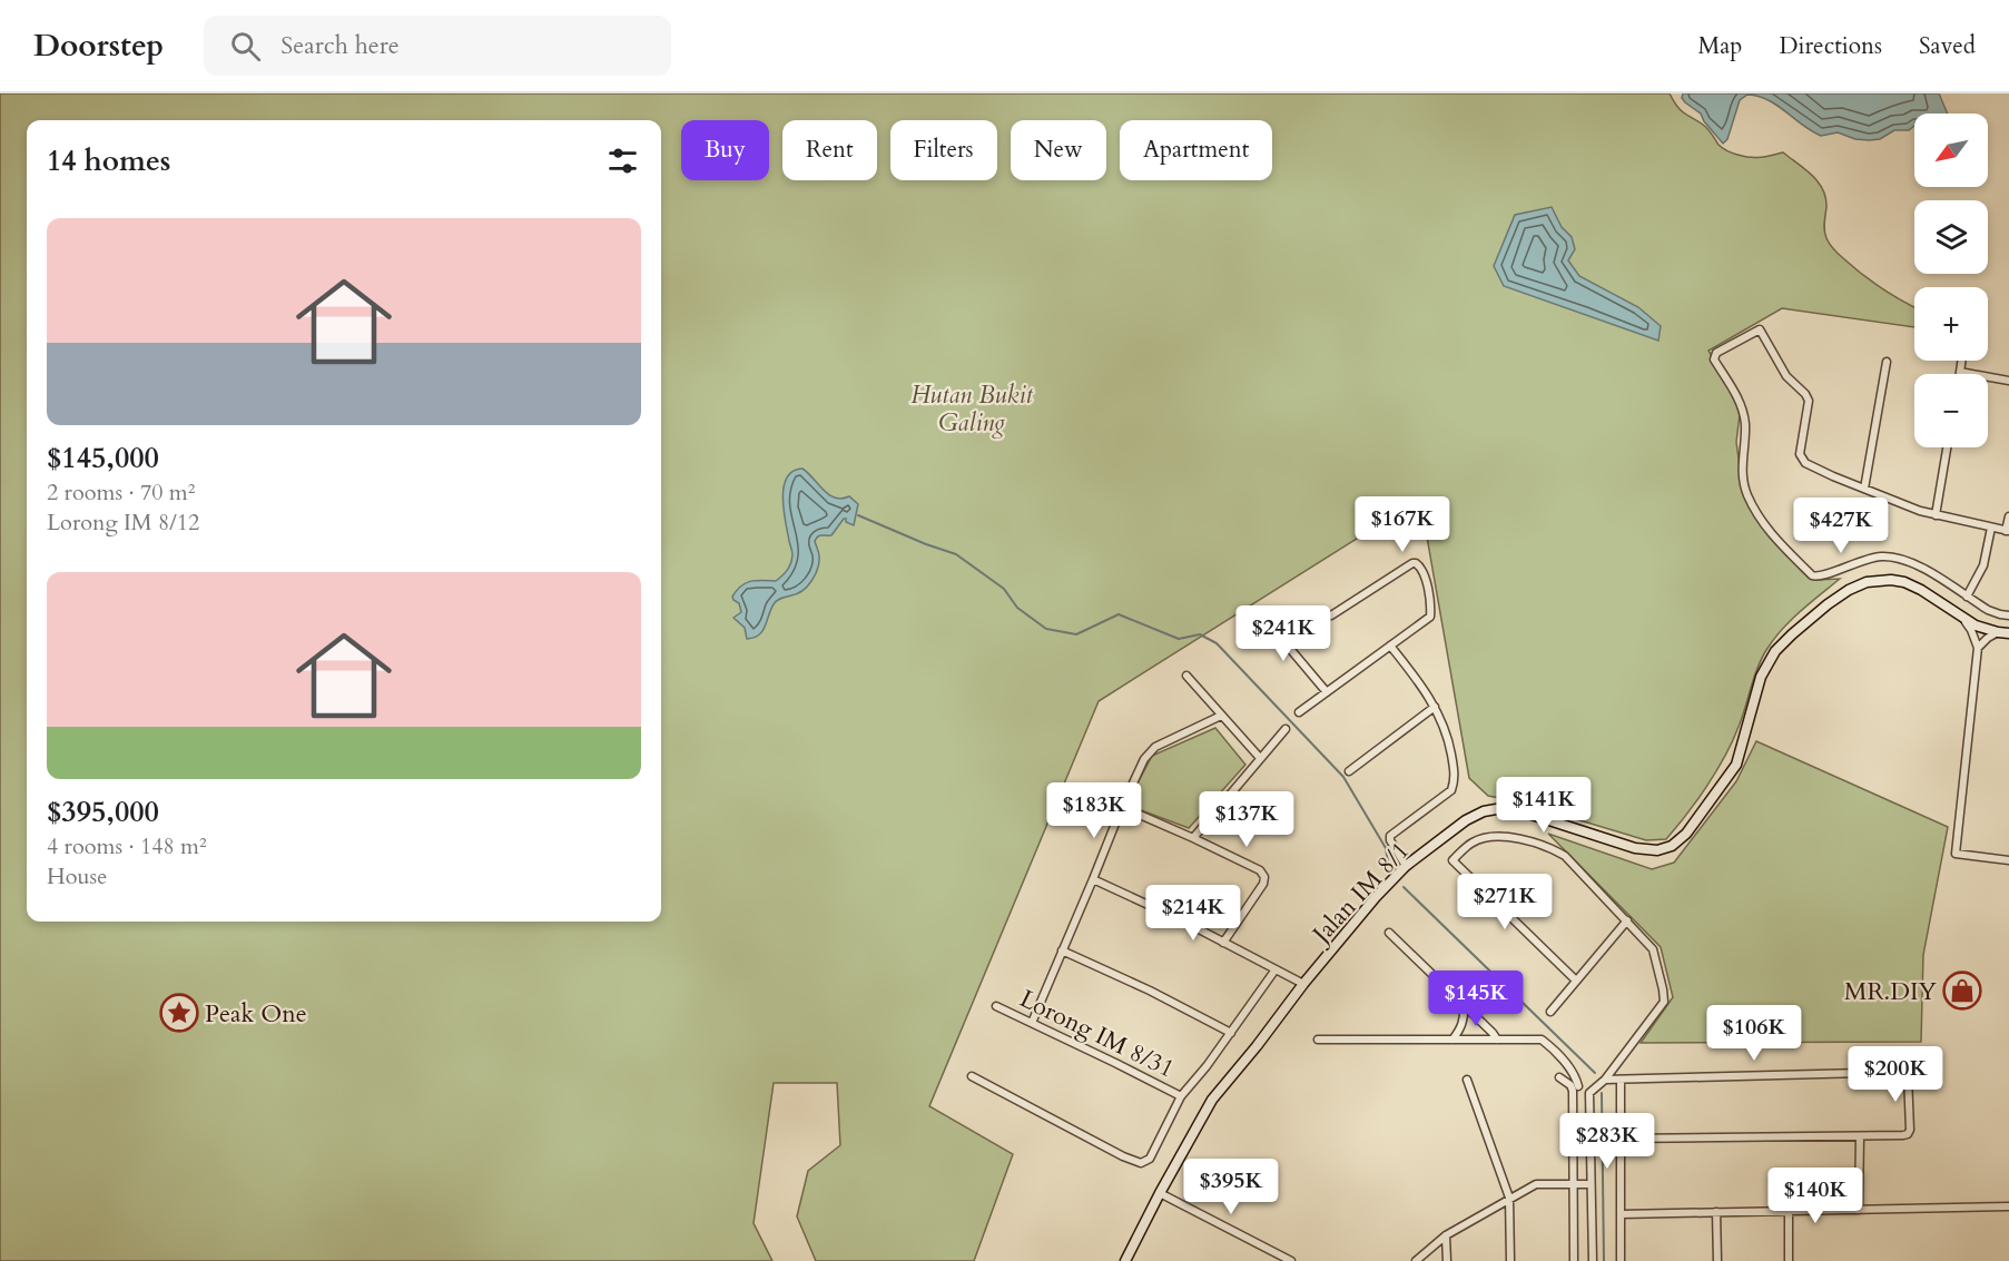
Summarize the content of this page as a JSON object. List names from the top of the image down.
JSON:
{
  "streets": {
    "street": ["Jalan IM 8/1", "Lorong IM 8/31"]
  },
  "parks": ["Hutan Bukit Galing"],
  "places": {
    "shop": ["MR.DIY"],
    "place": ["Peak One"]
  },
  "north": "bottom left",
  "page": {
    "header": "Doorstep",
    "search": "Search here",
    "nav": ["Map", "Directions", "Saved"],
    "map_buttons": ["+", "−"],
    "chip": [
      "Buy",
      "Rent",
      "Filters",
      "New",
      "Apartment"
    ],
    "heading": "14 homes",
    "list": [
      {
        "name": "$145,000",
        "note": "2 rooms · 70 m² · Lorong IM 8/12"
      },
      {
        "name": "$395,000",
        "note": "4 rooms · 148 m² · House"
      }
    ],
    "price": [
      "$167K",
      "$427K",
      "$241K",
      "$141K",
      "$183K",
      "$137K",
      "$271K",
      "$214K",
      "$145K",
      "$106K",
      "$200K",
      "$283K",
      "$395K",
      "$140K"
    ]
  }
}
